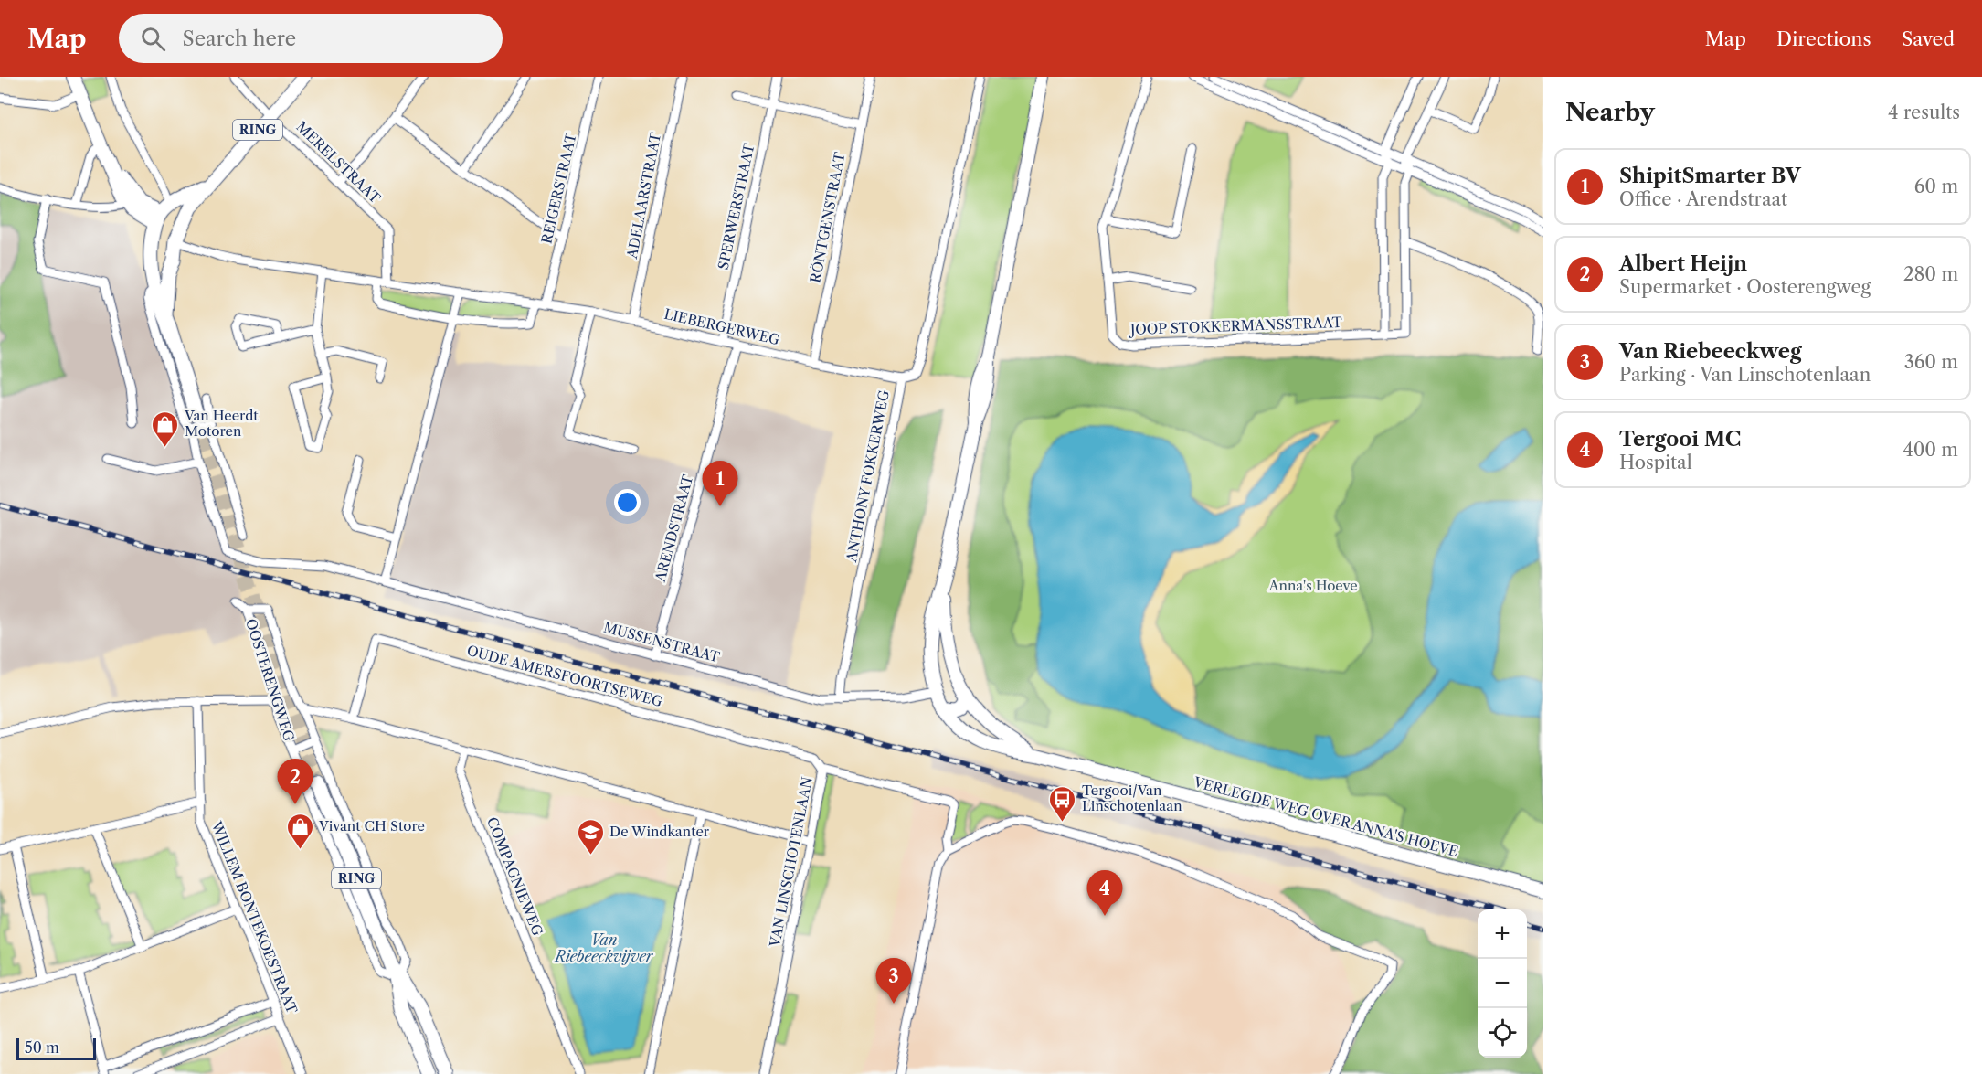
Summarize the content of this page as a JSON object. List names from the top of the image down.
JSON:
{
  "streets": {
    "main road": ["RING", "OOSTERENGWEG", "VERLEGDE WEG OVER ANNA'S HOEVE"],
    "street": [
      "MERELSTRAAT",
      "REIGERSTRAAT",
      "ADELAARSTRAAT",
      "SPERWERSTRAAT",
      "RÖNTGENSTRAAT",
      "JOOP STOKKERMANSSTRAAT",
      "LIEBERGERWEG",
      "ANTHONY FOKKERWEG",
      "ARENDSTRAAT",
      "MUSSENSTRAAT",
      "OUDE AMERSFOORTSEWEG",
      "VAN LINSCHOTENLAAN",
      "COMPAGNIEWEG",
      "WILLEM BONTEKOESTRAAT"
    ]
  },
  "crossings": [
    ["RING", "MERELSTRAAT"],
    ["RING", "LIEBERGERWEG"],
    ["MERELSTRAAT", "LIEBERGERWEG"],
    ["REIGERSTRAAT", "LIEBERGERWEG"],
    ["ADELAARSTRAAT", "LIEBERGERWEG"],
    ["SPERWERSTRAAT", "LIEBERGERWEG"],
    ["RÖNTGENSTRAAT", "LIEBERGERWEG"],
    ["LIEBERGERWEG", "ANTHONY FOKKERWEG"],
    ["LIEBERGERWEG", "ARENDSTRAAT"],
    ["ANTHONY FOKKERWEG", "MUSSENSTRAAT"],
    ["ARENDSTRAAT", "MUSSENSTRAAT"],
    ["MUSSENSTRAAT", "VERLEGDE WEG OVER ANNA'S HOEVE"],
    ["OUDE AMERSFOORTSEWEG", "VAN LINSCHOTENLAAN"]
  ],
  "water": ["Van Riebeeckvijver"],
  "parks": ["Anna's Hoeve"],
  "places": {
    "shop": ["Van Heerdt Motoren", "Vivant CH Store"],
    "bus stop": ["Tergooi/Van Linschotenlaan"],
    "school or university": ["De Windkanter"]
  },
  "scale_bar": "50 m",
  "page": {
    "header": "Map",
    "search": "Search here",
    "nav": ["Map", "Directions", "Saved"],
    "heading": ["Nearby", "4 results"],
    "list": [
      {
        "mark": "1",
        "name": "ShipitSmarter BV",
        "note": "Office · Arendstraat",
        "value": "60 m"
      },
      {
        "mark": "2",
        "name": "Albert Heijn",
        "note": "Supermarket · Oosterengweg",
        "value": "280 m"
      },
      {
        "mark": "3",
        "name": "Van Riebeeckweg",
        "note": "Parking · Van Linschotenlaan",
        "value": "360 m"
      },
      {
        "mark": "4",
        "name": "Tergooi MC",
        "note": "Hospital",
        "value": "400 m"
      }
    ],
    "pins": [
      "1",
      "2",
      "4",
      "3"
    ],
    "map_buttons": ["+", "−"],
    "scale": "50 m"
  }
}
